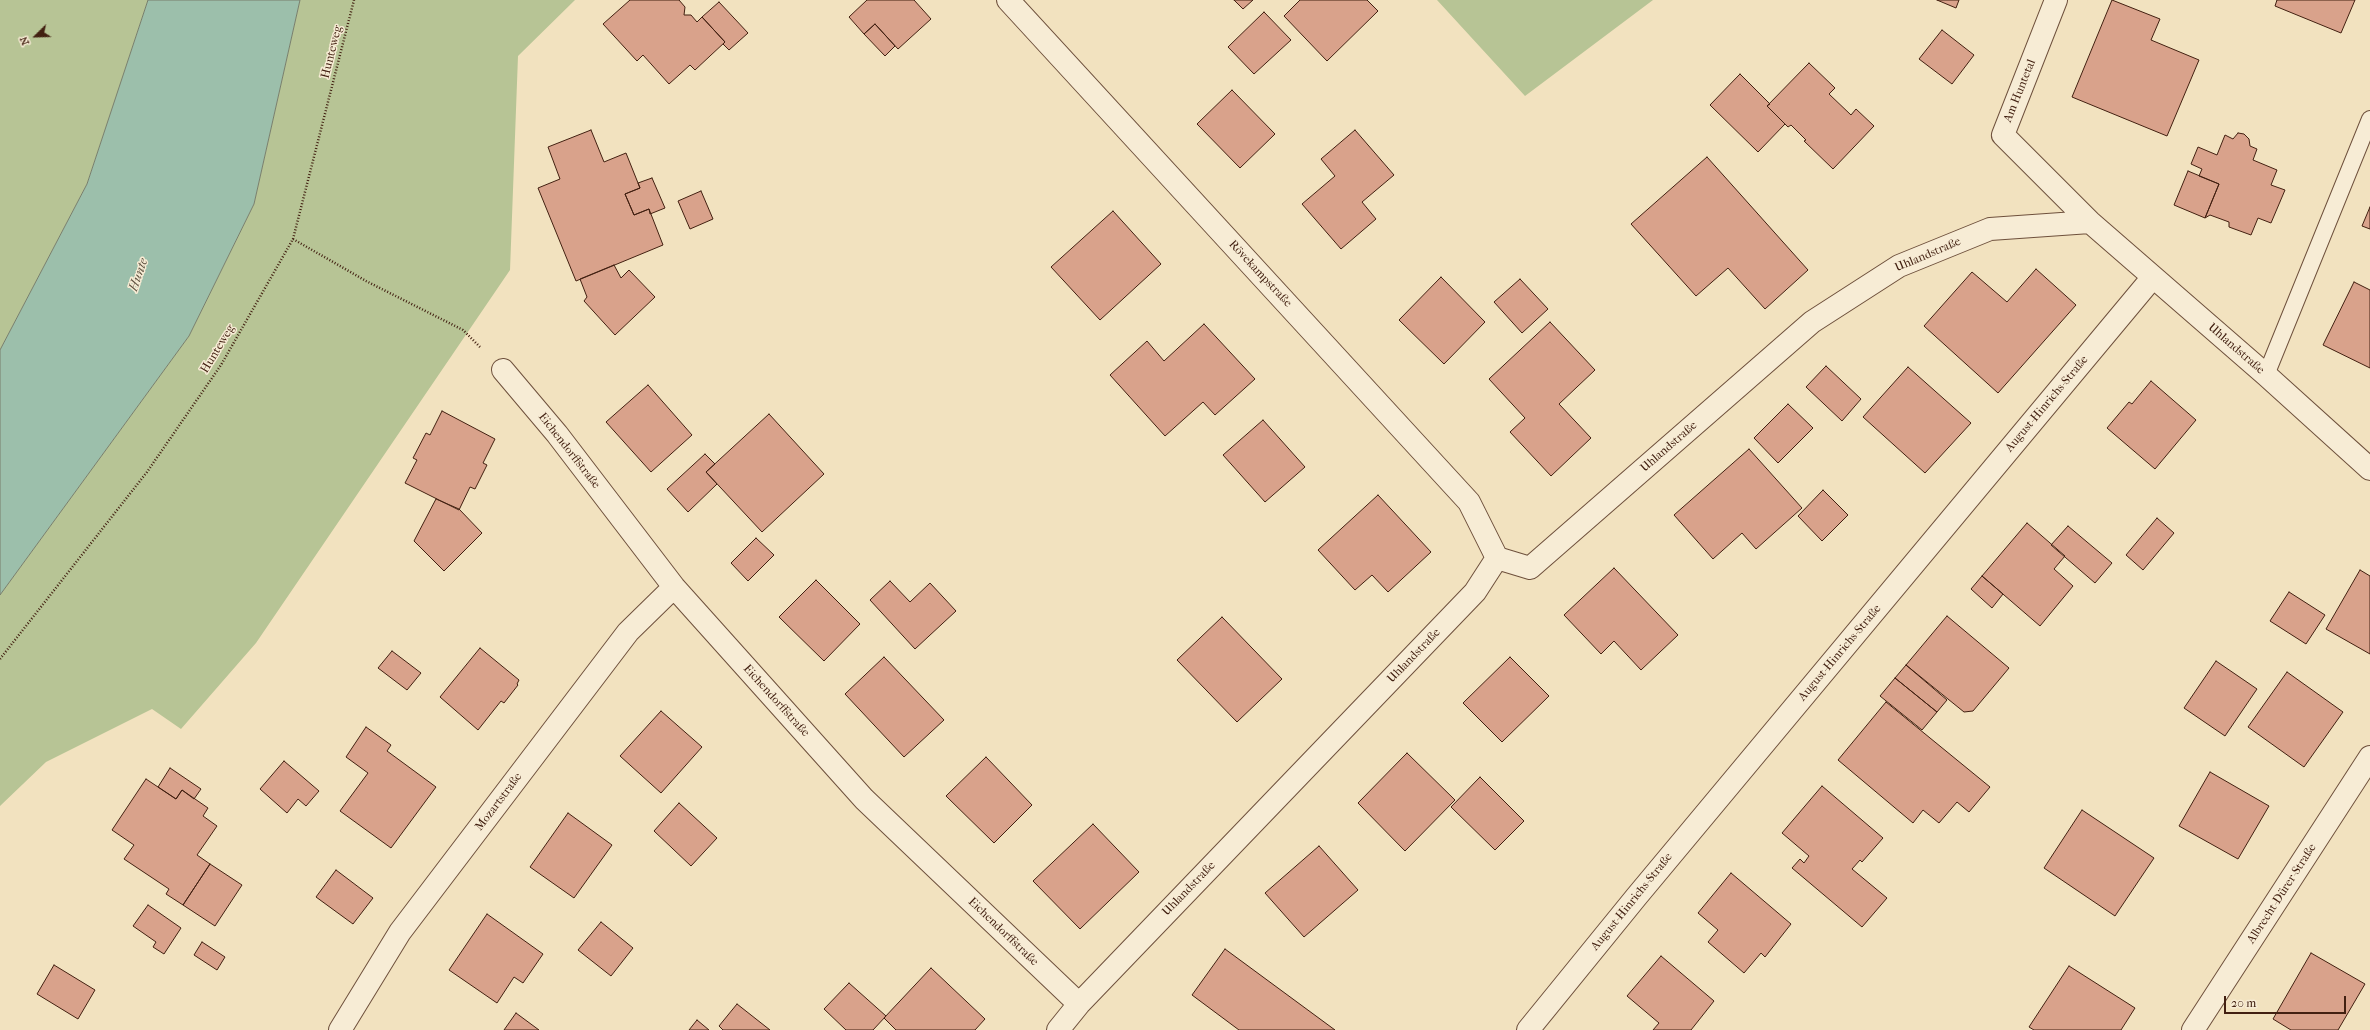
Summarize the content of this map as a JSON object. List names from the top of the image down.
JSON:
{
  "streets": {
    "street": [
      "Am Huntetal",
      "Uhlandstraße",
      "Rövekampstraße",
      "August-Hinrichs-Straße",
      "Eichendorffstraße",
      "Mozartstraße",
      "Albrecht-Dürer-Straße"
    ],
    "path": ["Hunteweg"]
  },
  "crossings": [
    ["Am Huntetal", "Uhlandstraße"],
    ["Uhlandstraße", "Rövekampstraße"],
    ["Uhlandstraße", "August-Hinrichs-Straße"],
    ["Uhlandstraße", "Eichendorffstraße"],
    ["Eichendorffstraße", "Mozartstraße"]
  ],
  "water": ["Hunte"],
  "scale_bar": "20 m",
  "north": "bottom left"
}
